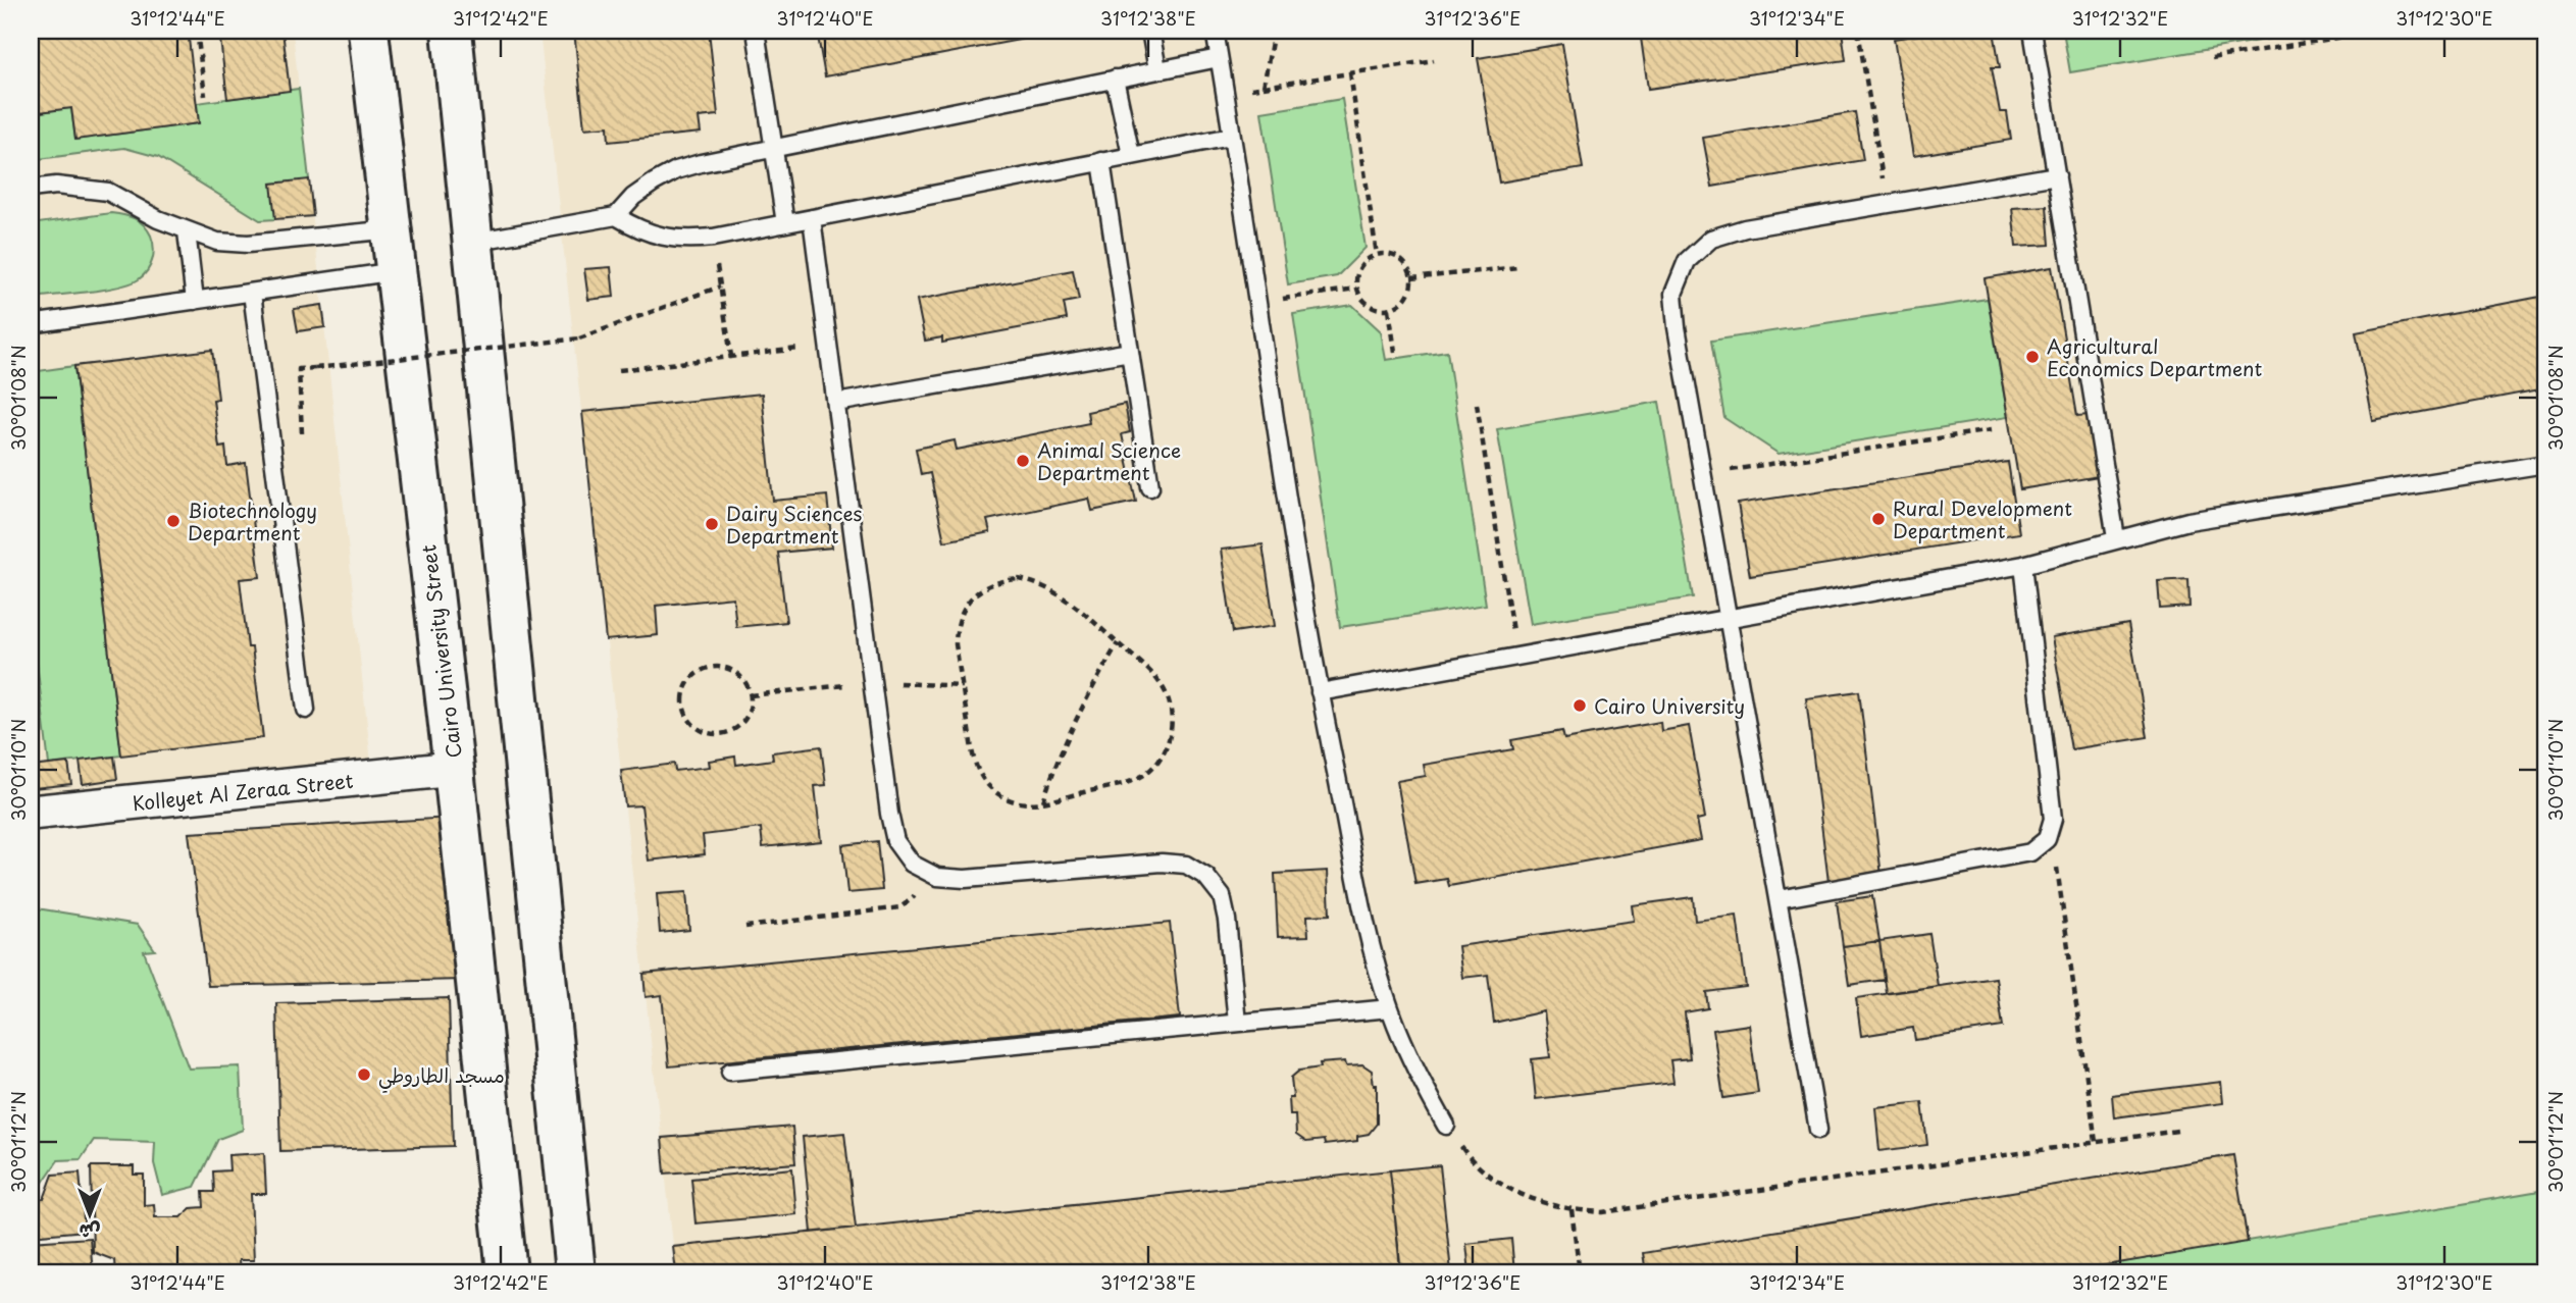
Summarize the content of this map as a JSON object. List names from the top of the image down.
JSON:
{
  "streets": {
    "main road": ["Cairo University Street"],
    "street": ["Kolleyet Al Zeraa Street"]
  },
  "crossings": [
    ["Cairo University Street", "Kolleyet Al Zeraa Street"]
  ],
  "places": [
    "Agricultural Economics Department",
    "Animal Science Department",
    "Rural Development Department",
    "Biotechnology Department",
    "Dairy Sciences Department",
    "Cairo University",
    "مسجد الطاروطي"
  ],
  "north": "bottom",
  "coordinates": [
    "31°12'44\"E",
    "31°12'42\"E",
    "31°12'40\"E",
    "31°12'38\"E",
    "31°12'36\"E",
    "31°12'34\"E",
    "31°12'32\"E",
    "31°12'30\"E",
    "30°01'08\"N",
    "30°01'10\"N",
    "30°01'12\"N"
  ]
}
